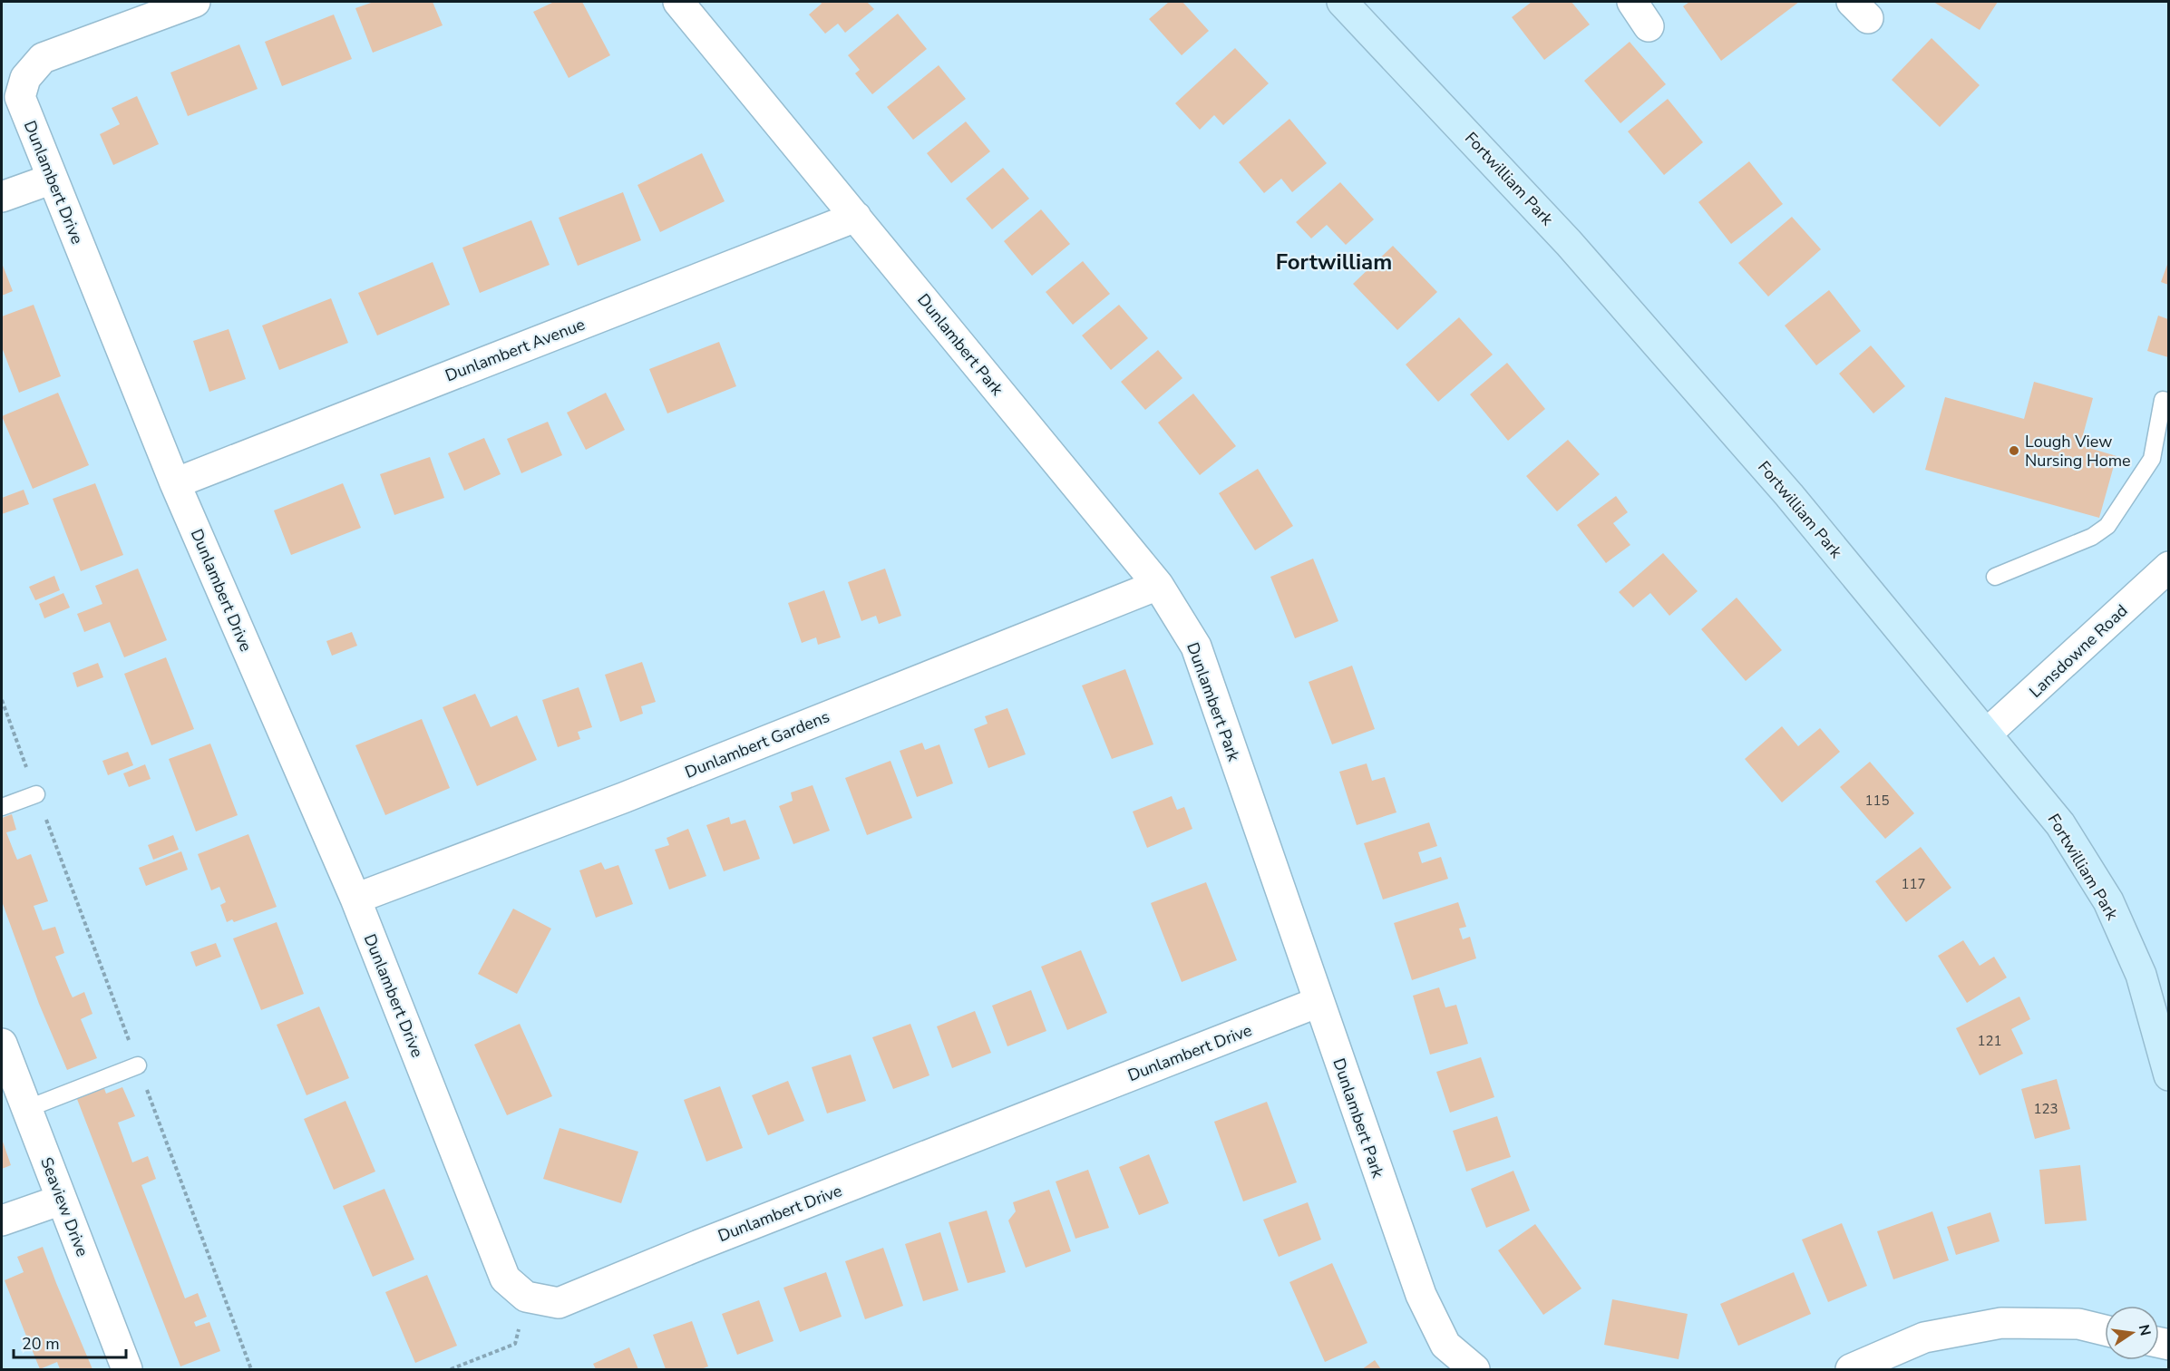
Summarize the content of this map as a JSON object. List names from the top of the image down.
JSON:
{
  "streets": {
    "street": [
      "Fortwilliam Park",
      "Dunlambert Drive",
      "Dunlambert Park",
      "Dunlambert Avenue",
      "Lansdowne Road",
      "Dunlambert Gardens",
      "Seaview Drive"
    ]
  },
  "crossings": [
    ["Fortwilliam Park", "Lansdowne Road"],
    ["Dunlambert Drive", "Dunlambert Park"],
    ["Dunlambert Drive", "Dunlambert Avenue"],
    ["Dunlambert Drive", "Dunlambert Gardens"],
    ["Dunlambert Park", "Dunlambert Avenue"],
    ["Dunlambert Park", "Dunlambert Gardens"]
  ],
  "districts": ["Fortwilliam"],
  "places": ["Lough View Nursing Home"],
  "house_numbers": [
    "115",
    "117",
    "121",
    "123"
  ],
  "scale_bar": "20 m",
  "north": "right"
}
